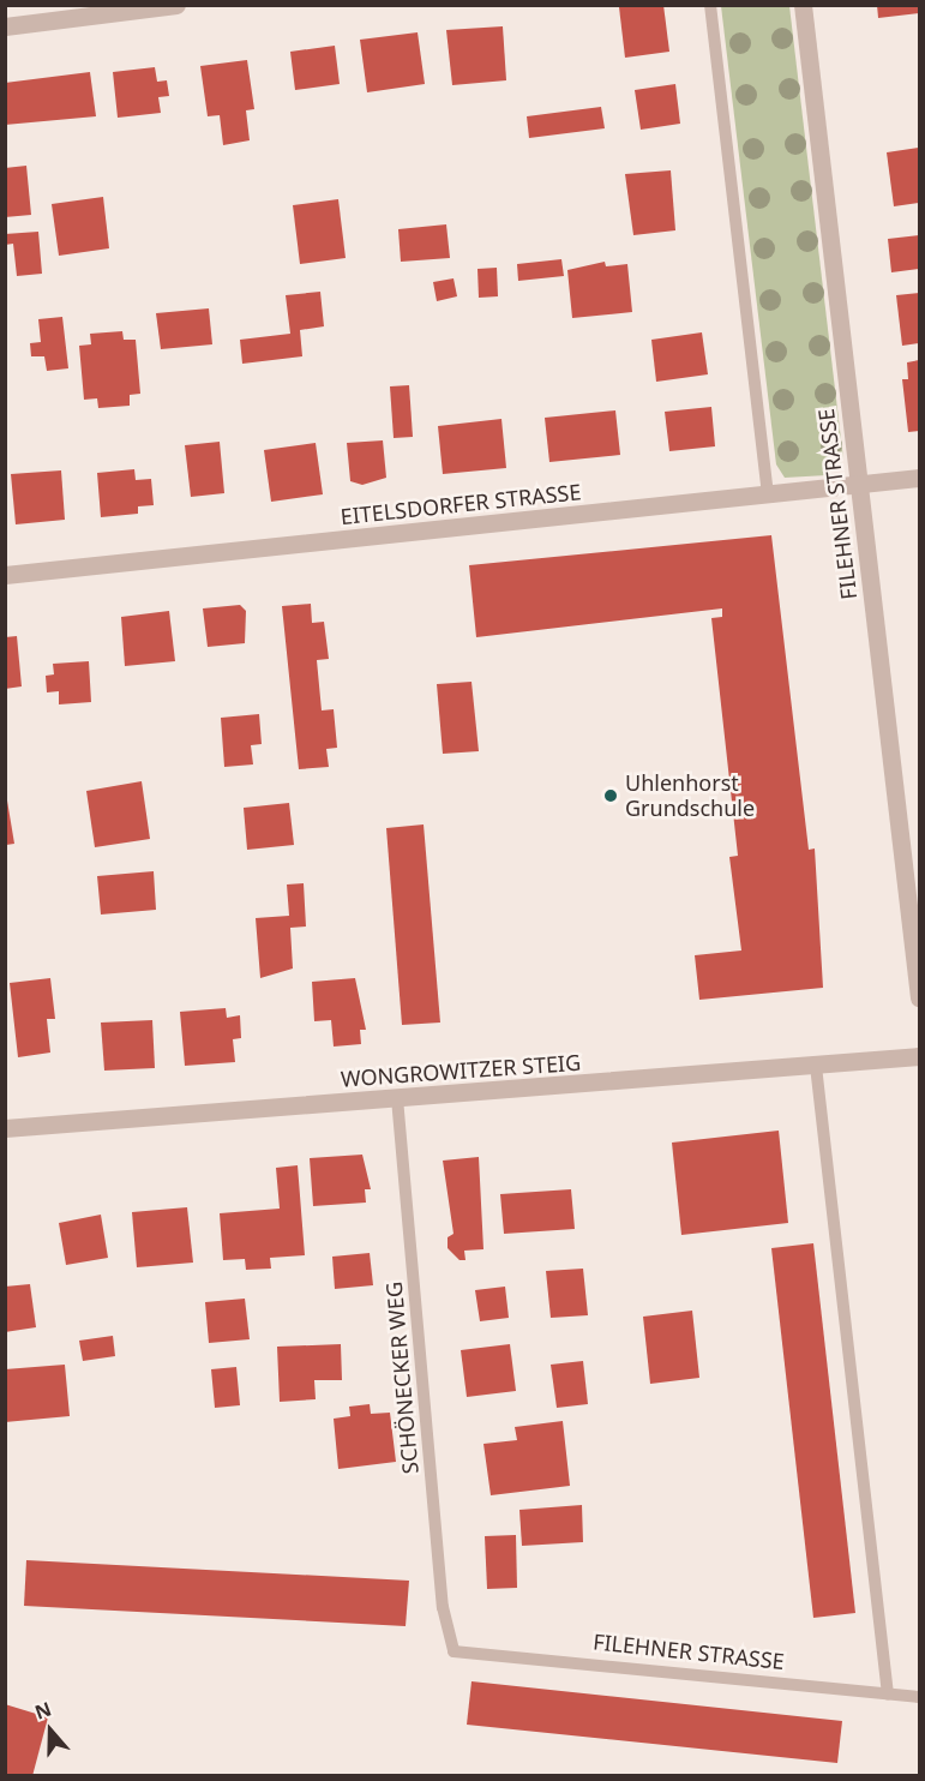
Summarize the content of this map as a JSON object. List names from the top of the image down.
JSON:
{
  "streets": {
    "street": ["EITELSDORFER STRASSE", "FILEHNER STRASSE", "WONGROWITZER STEIG"],
    "lane": ["SCHÖNECKER WEG"]
  },
  "crossings": [
    ["EITELSDORFER STRASSE", "FILEHNER STRASSE"],
    ["FILEHNER STRASSE", "SCHÖNECKER WEG"],
    ["WONGROWITZER STEIG", "SCHÖNECKER WEG"]
  ],
  "places": ["Uhlenhorst Grundschule"],
  "north": "top"
}
